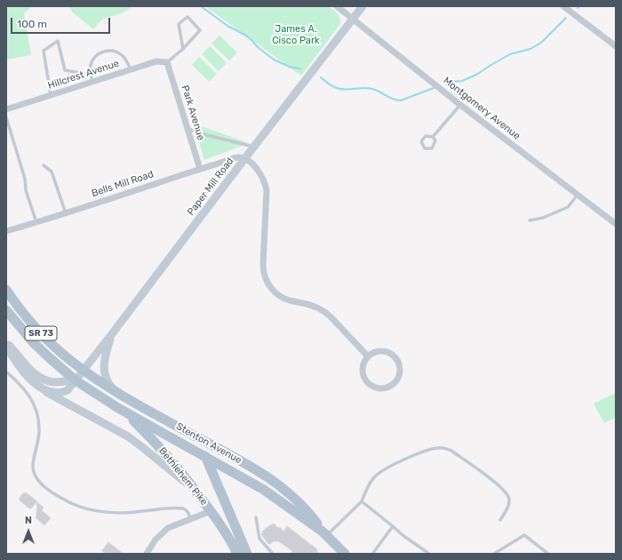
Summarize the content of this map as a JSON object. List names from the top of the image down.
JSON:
{
  "streets": {
    "main road": [
      "Paper Mill Road",
      "SR 73",
      "Stenton Avenue",
      "Bethlehem Pike"
    ],
    "street": [
      "Hillcrest Avenue",
      "Montgomery Avenue",
      "Park Avenue",
      "Bells Mill Road"
    ]
  },
  "crossings": [
    ["Hillcrest Avenue", "Park Avenue"],
    ["Montgomery Avenue", "Paper Mill Road"],
    ["Park Avenue", "Bells Mill Road"],
    ["Bells Mill Road", "Paper Mill Road"],
    ["Paper Mill Road", "SR 73"],
    ["Paper Mill Road", "Stenton Avenue"],
    ["SR 73", "Stenton Avenue"],
    ["Stenton Avenue", "Bethlehem Pike"]
  ],
  "parks": ["James A. Cisco Park"],
  "scale_bar": "100 m",
  "north": "top"
}
